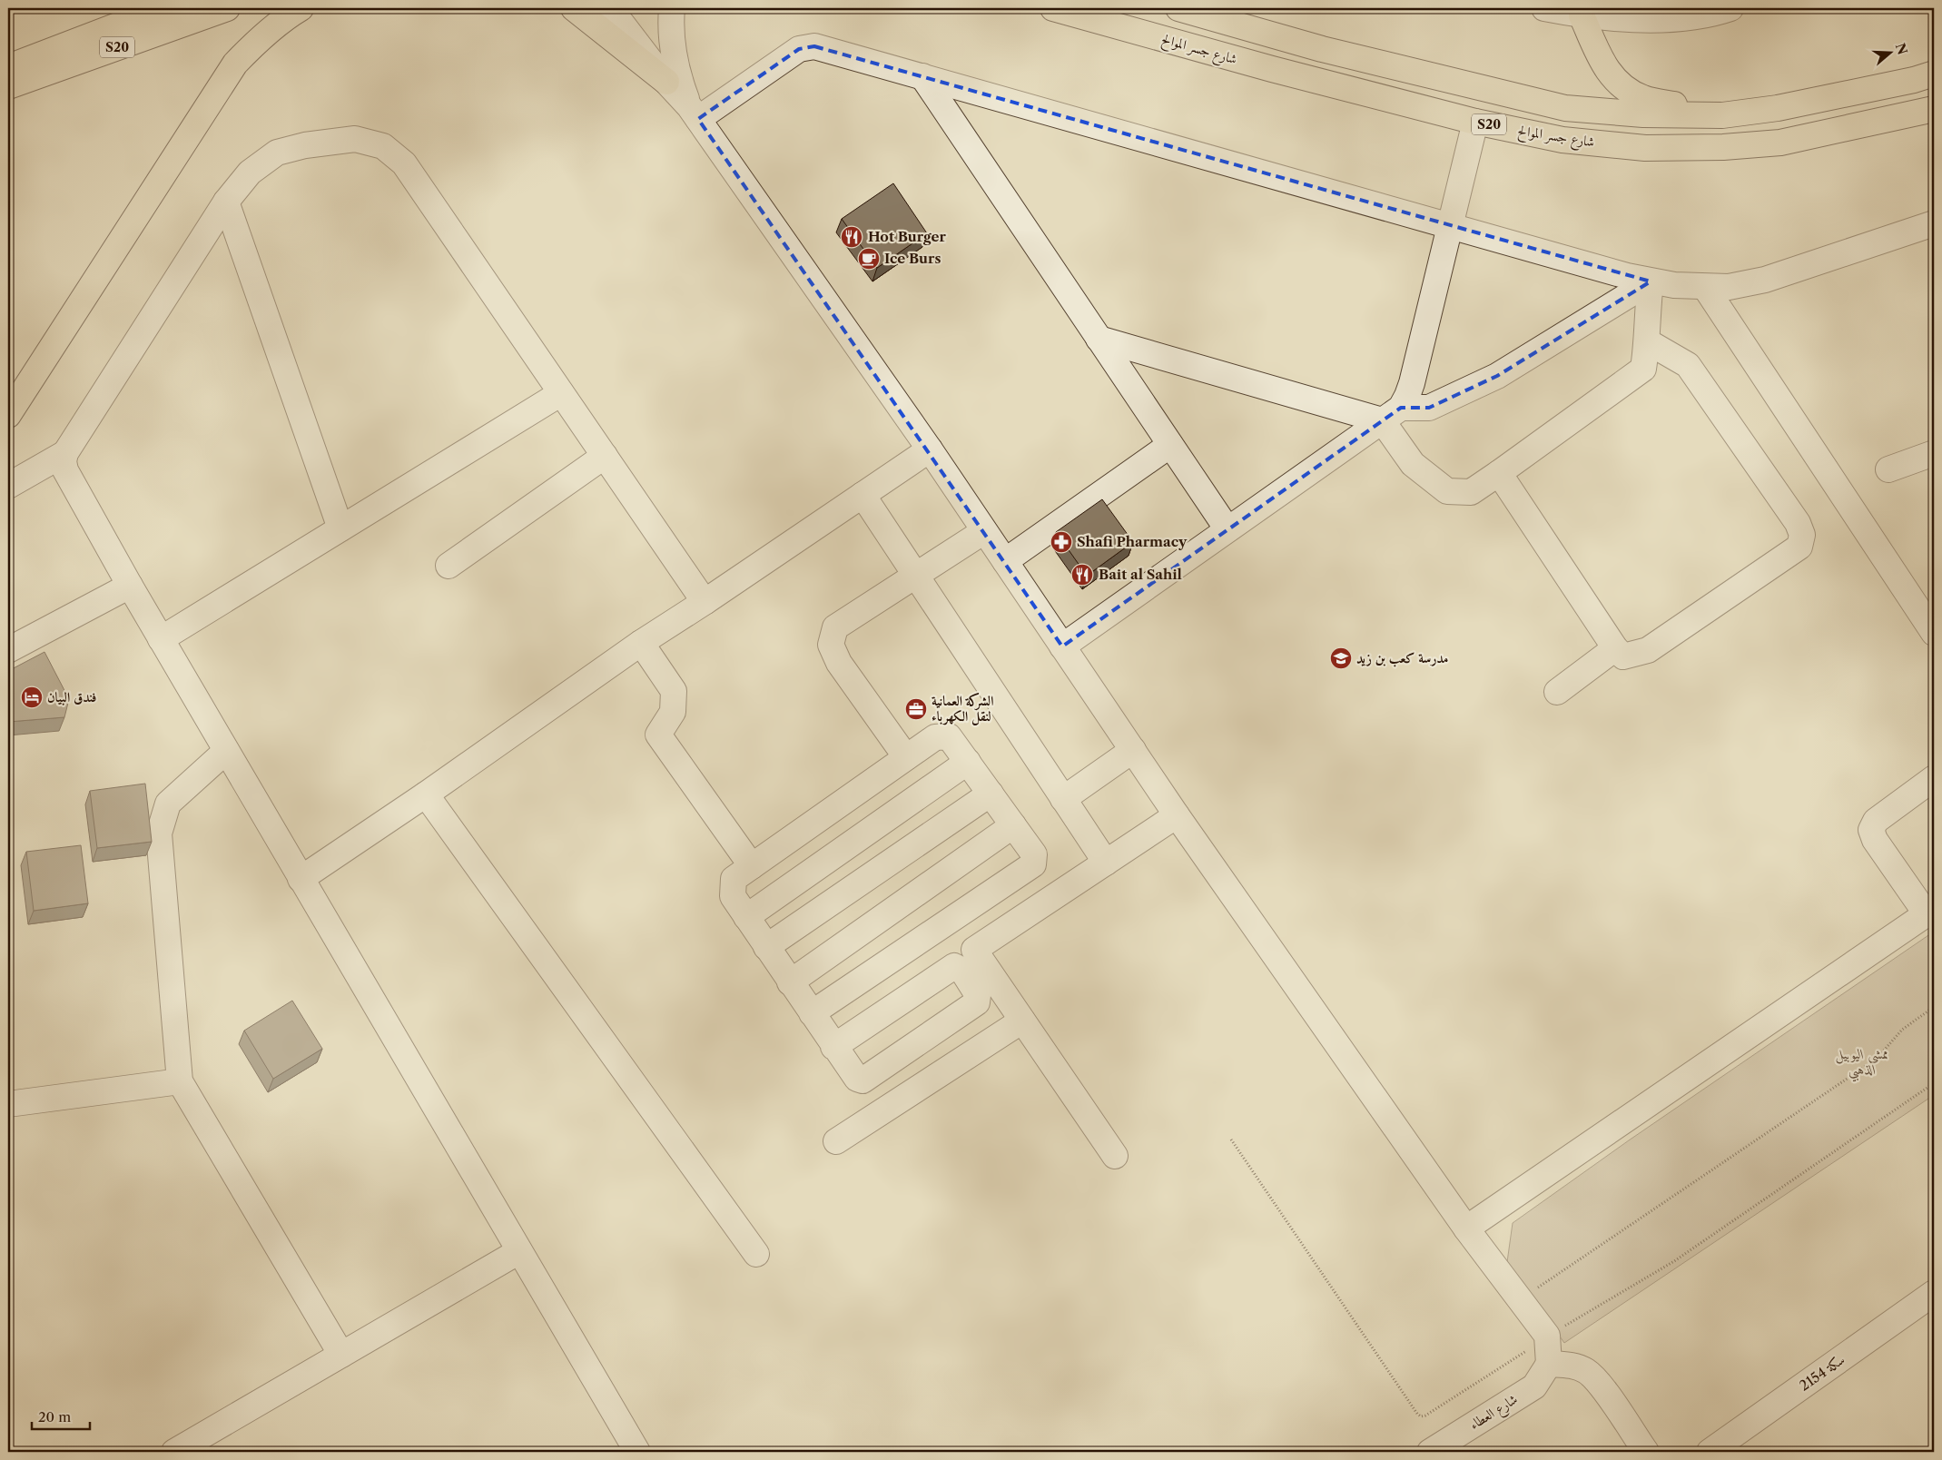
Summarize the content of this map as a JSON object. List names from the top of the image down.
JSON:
{
  "streets": {
    "main road": ["S20", "شارع جسر الموالح"],
    "street": ["سكة 2154", "شارع العطاء"]
  },
  "parks": ["ممشى اليوبيل الذهبي"],
  "places": {
    "restaurant": ["Hot Burger", "Bait al Sahil"],
    "cafe": ["Ice Burs"],
    "pharmacy": ["Shafi Pharmacy"],
    "school or university": ["مدرسة كعب بن زيد"],
    "hotel": ["فندق البيان"],
    "office": ["الشرکة العمانیة لنقل الکهرباء"]
  },
  "scale_bar": "20 m",
  "north": "right"
}
